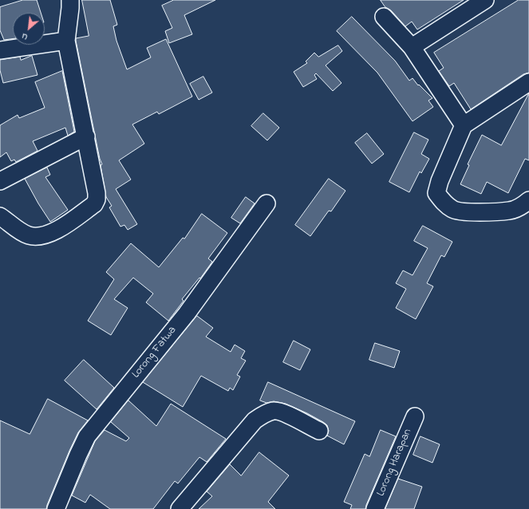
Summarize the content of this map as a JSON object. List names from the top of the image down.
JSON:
{
  "streets": {
    "street": ["Lorong Fatwa", "Lorong Harapan"]
  },
  "north": "bottom left"
}
